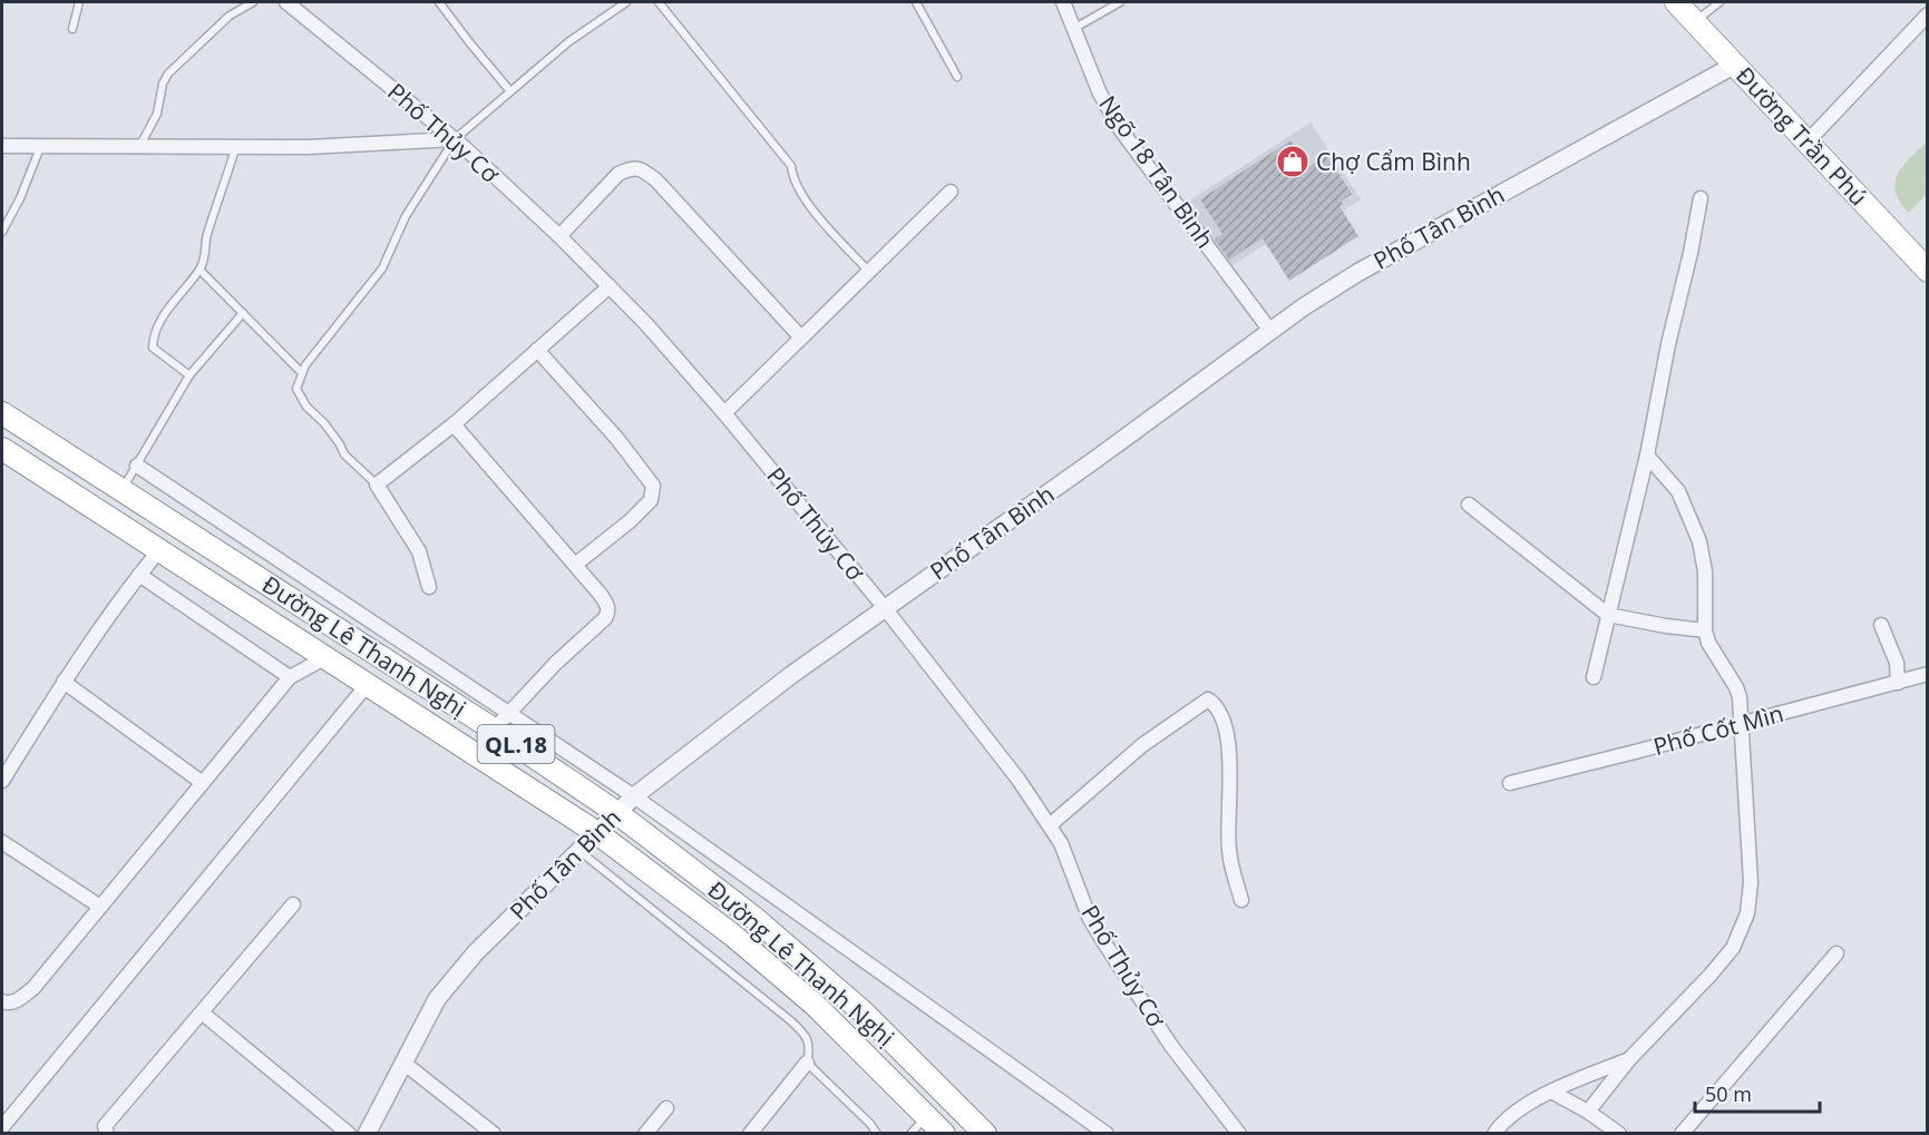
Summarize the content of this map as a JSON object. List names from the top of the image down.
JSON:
{
  "streets": {
    "main road": ["Đường Trần Phú", "Đường Lê Thanh Nghị", "QL.18"],
    "street": [
      "Phố Thủy Cơ",
      "Ngõ 18 Tân Bình",
      "Phố Tân Bình",
      "Phố Cốt Mìn"
    ]
  },
  "crossings": [
    ["Phố Thủy Cơ", "Phố Tân Bình"],
    ["Đường Trần Phú", "Phố Tân Bình"],
    ["Ngõ 18 Tân Bình", "Phố Tân Bình"],
    ["Phố Tân Bình", "Đường Lê Thanh Nghị"]
  ],
  "places": {
    "shop": ["Chợ Cẩm Bình"]
  },
  "scale_bar": "50 m"
}
